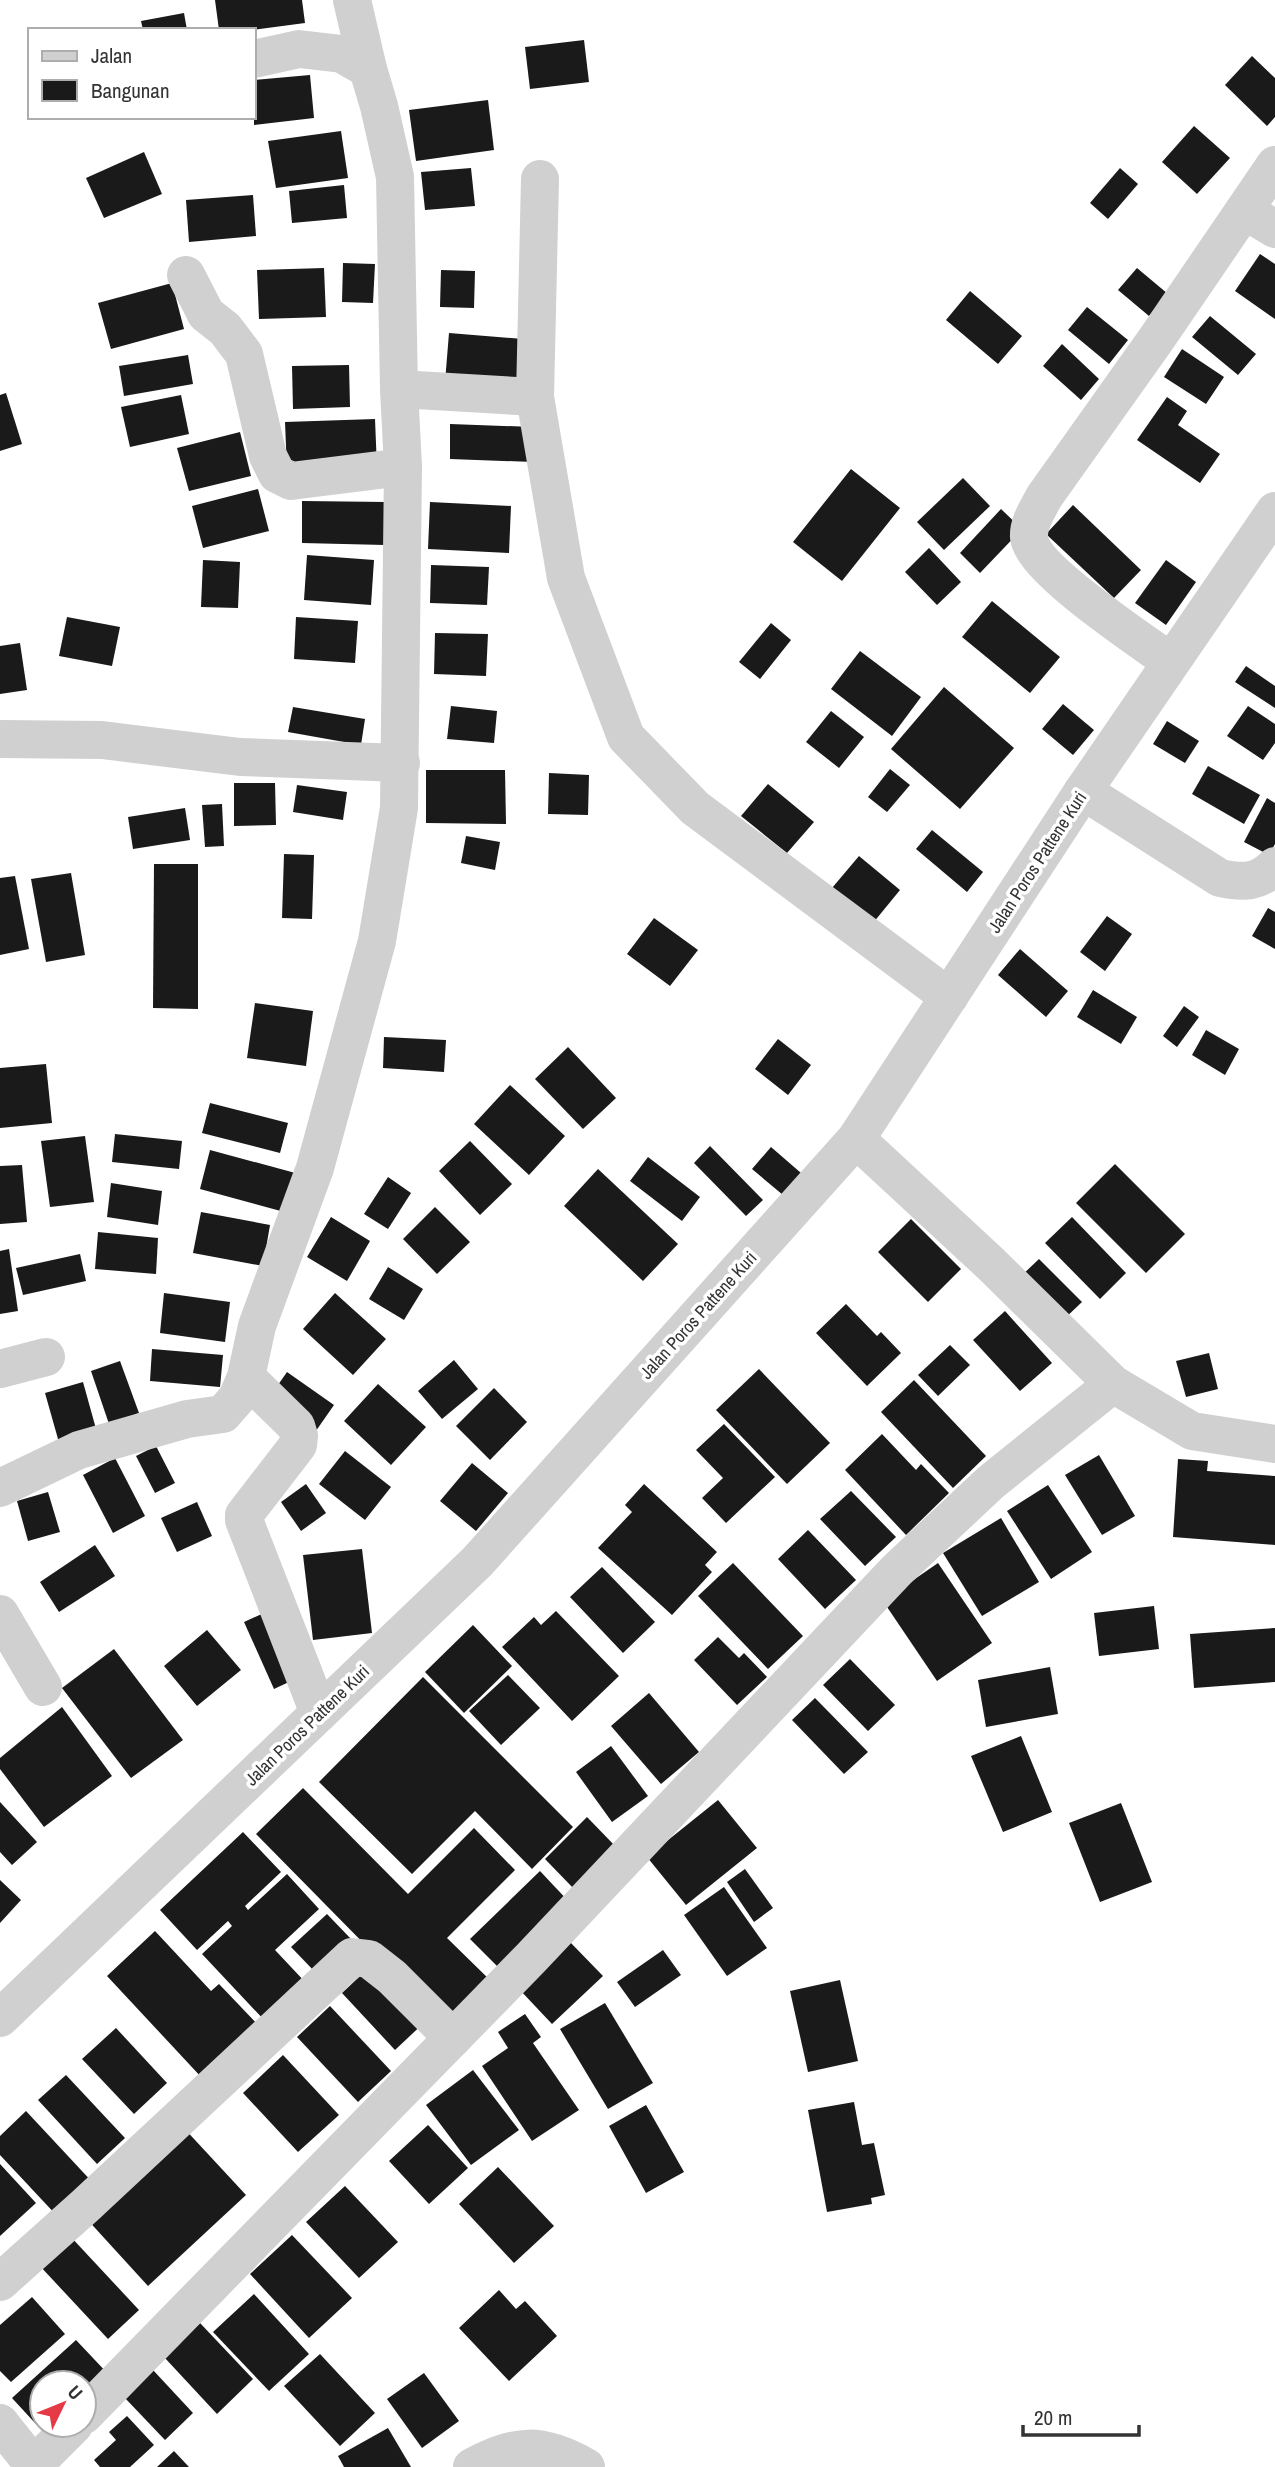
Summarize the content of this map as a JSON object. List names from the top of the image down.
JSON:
{
  "streets": {
    "street": ["Jalan Poros Pattene Kuri"]
  },
  "legend": ["Jalan", "Bangunan"],
  "scale_bar": "20 m",
  "north": "top right"
}
